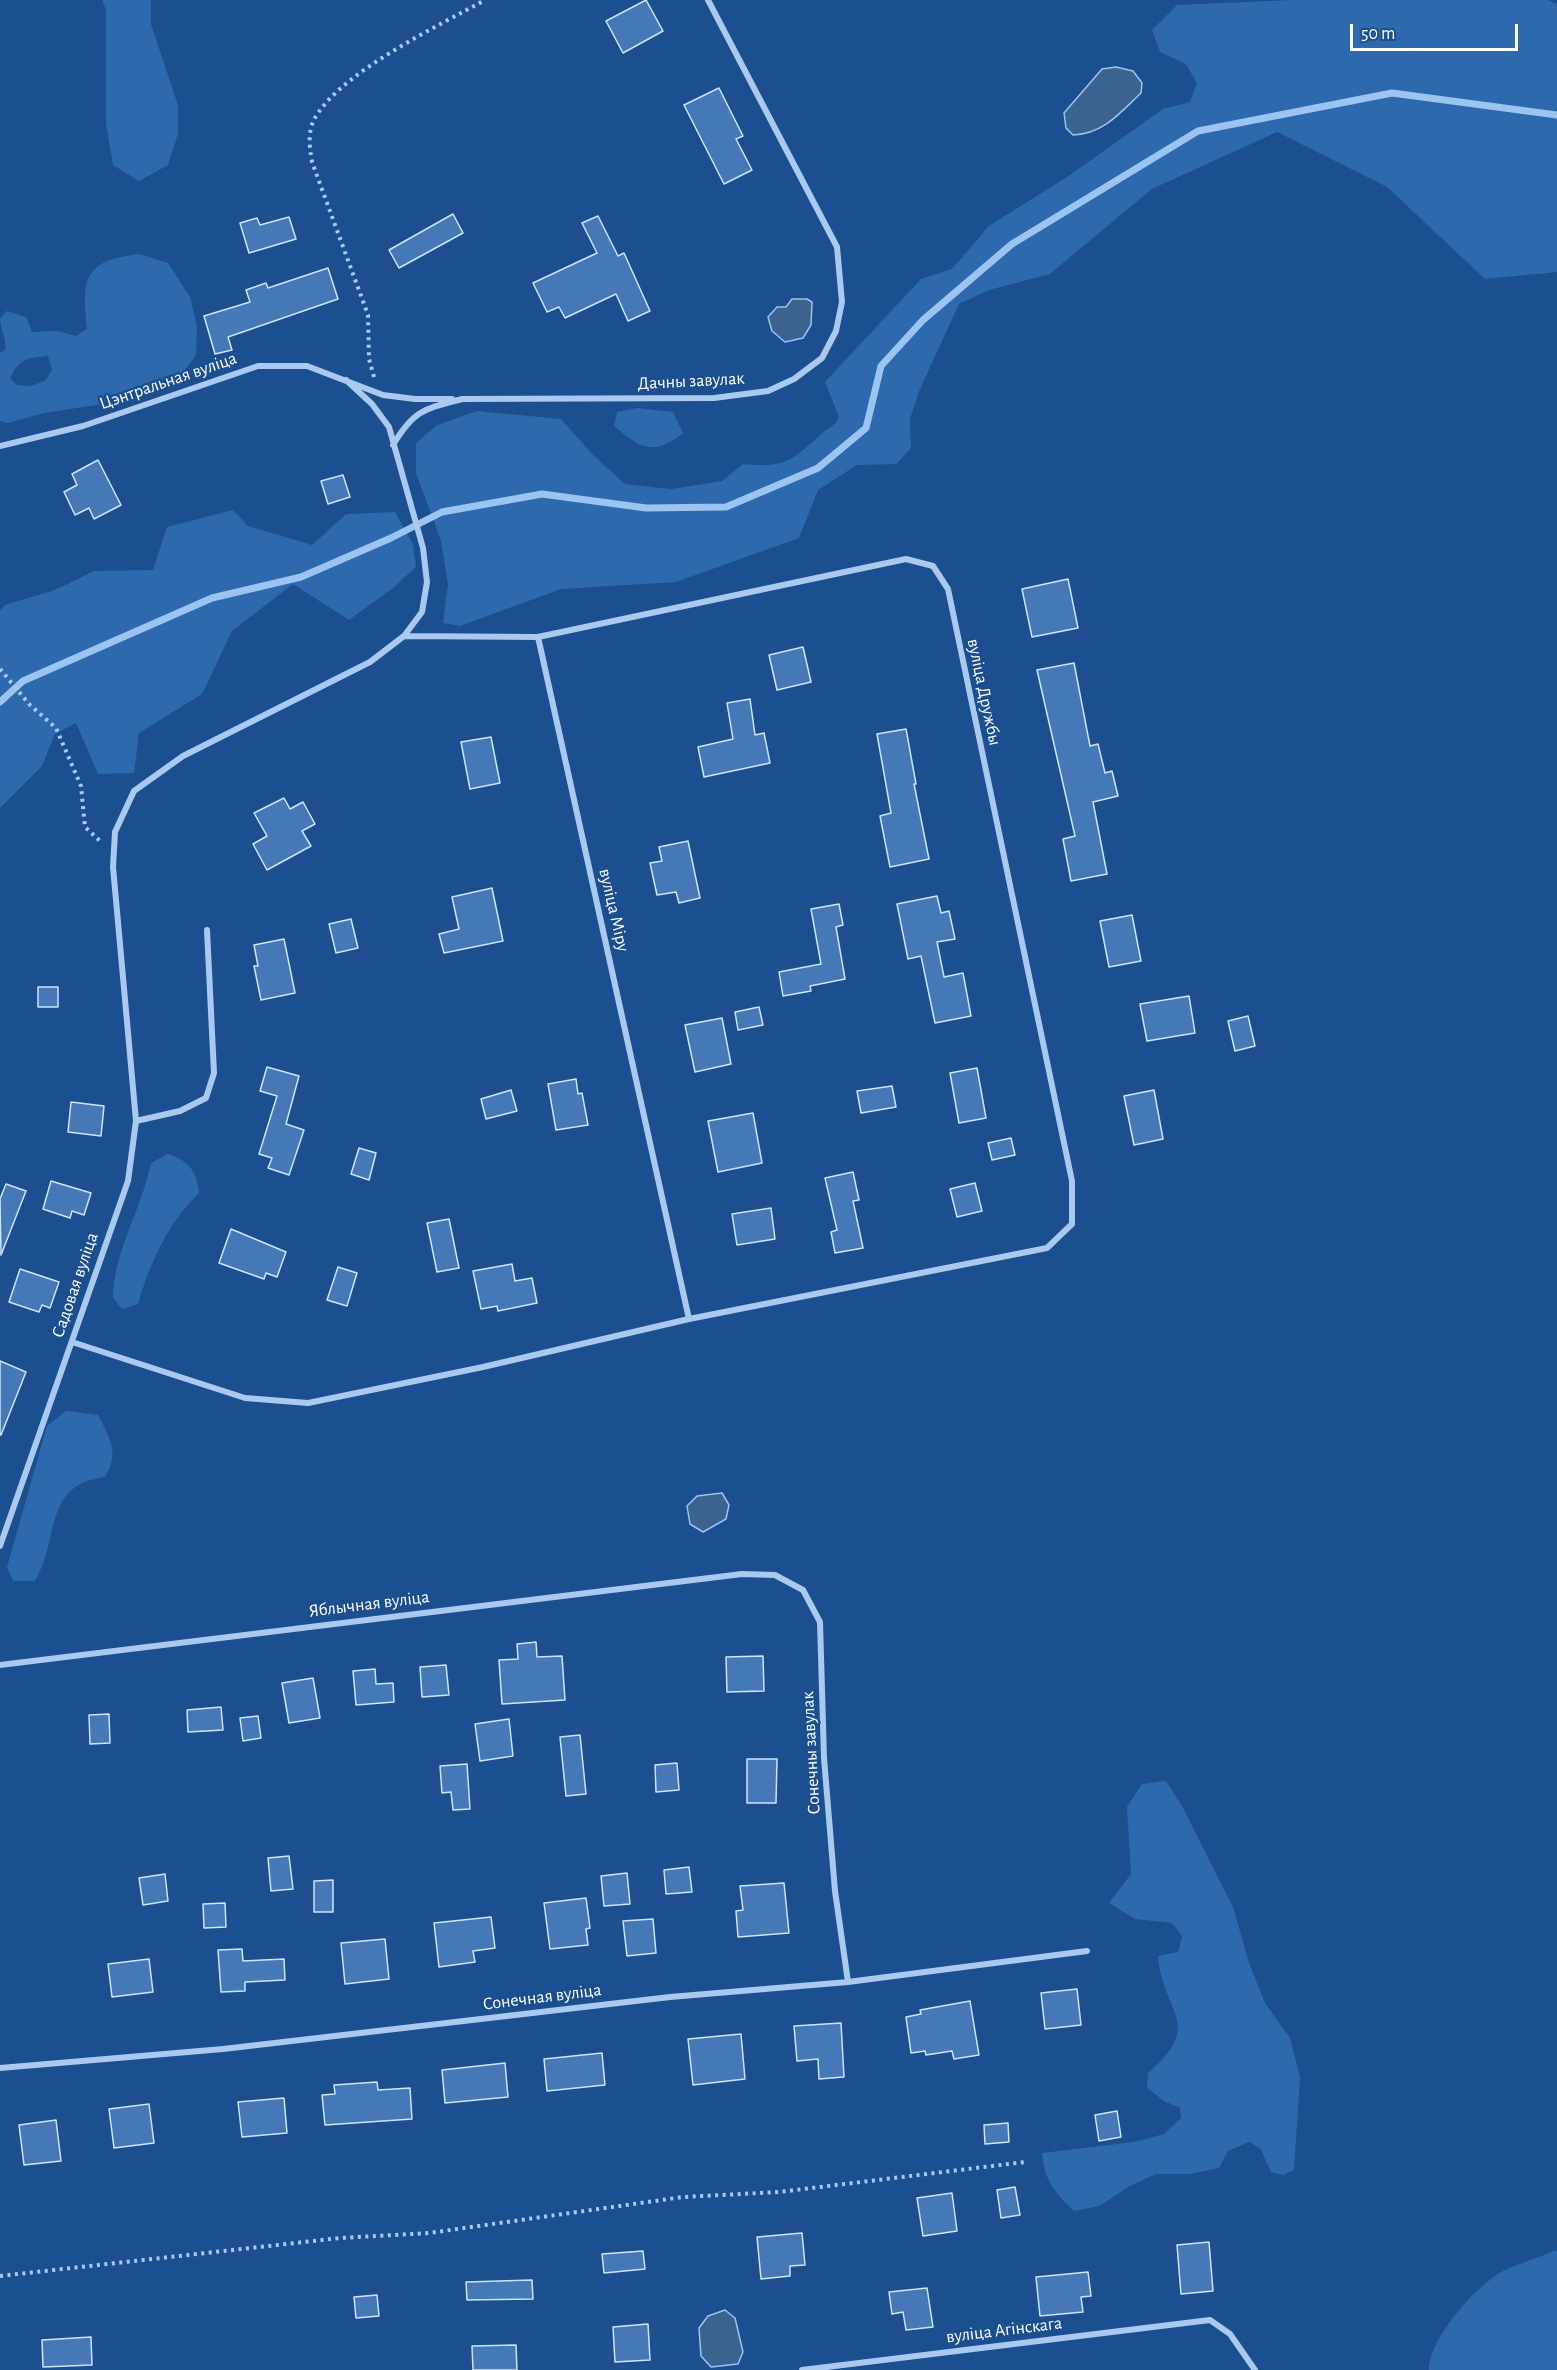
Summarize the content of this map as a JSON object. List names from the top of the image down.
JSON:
{
  "streets": {
    "street": [
      "Цэнтральная вуліца",
      "Дачны завулак",
      "вуліца Дружбы",
      "вуліца Міру",
      "Садовая вуліца",
      "Яблычная вуліца",
      "Сонечны завулак",
      "Сонечная вуліца",
      "вуліца Агінскага"
    ]
  },
  "crossings": [
    ["Цэнтральная вуліца", "Дачны завулак"],
    ["Цэнтральная вуліца", "Садовая вуліца"],
    ["вуліца Дружбы", "вуліца Міру"],
    ["Яблычная вуліца", "Сонечны завулак"],
    ["Сонечны завулак", "Сонечная вуліца"]
  ],
  "scale_bar": "50 m"
}
